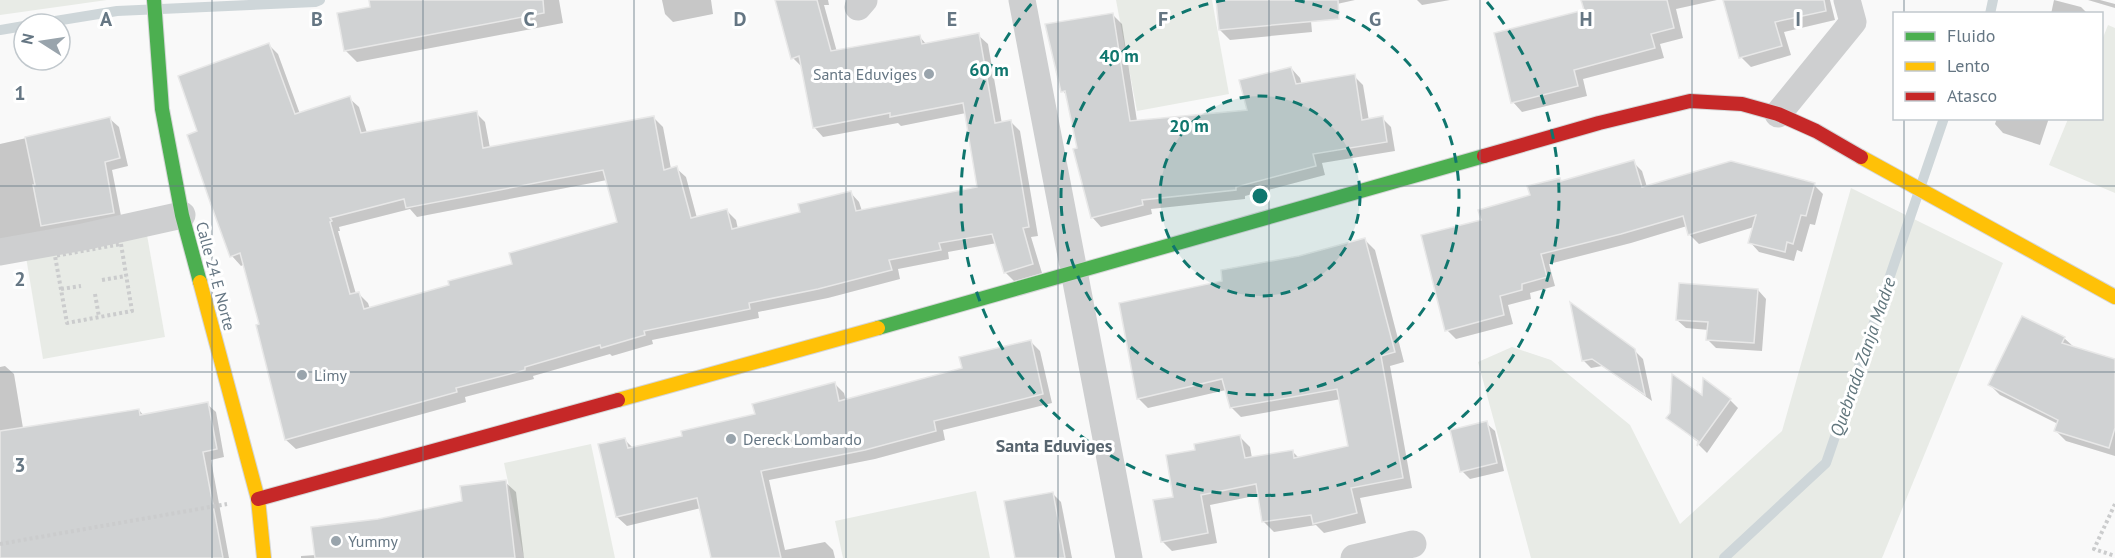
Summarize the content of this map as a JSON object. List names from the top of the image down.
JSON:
{
  "streets": {
    "street": ["Calle 24 E Norte"]
  },
  "districts": ["Santa Eduviges"],
  "water": ["Quebrada Zanja Madre"],
  "places": [
    "Santa Eduviges",
    "Limy",
    "Dereck Lombardo",
    "Yummy"
  ],
  "legend": ["Fluido", "Lento", "Atasco"],
  "north": "left",
  "grid": {
    "columns": [
      "A",
      "B",
      "C",
      "D",
      "E",
      "F",
      "G",
      "H",
      "I"
    ],
    "rows": ["1", "2", "3"]
  },
  "rings": ["40 m", "60 m", "20 m"]
}
